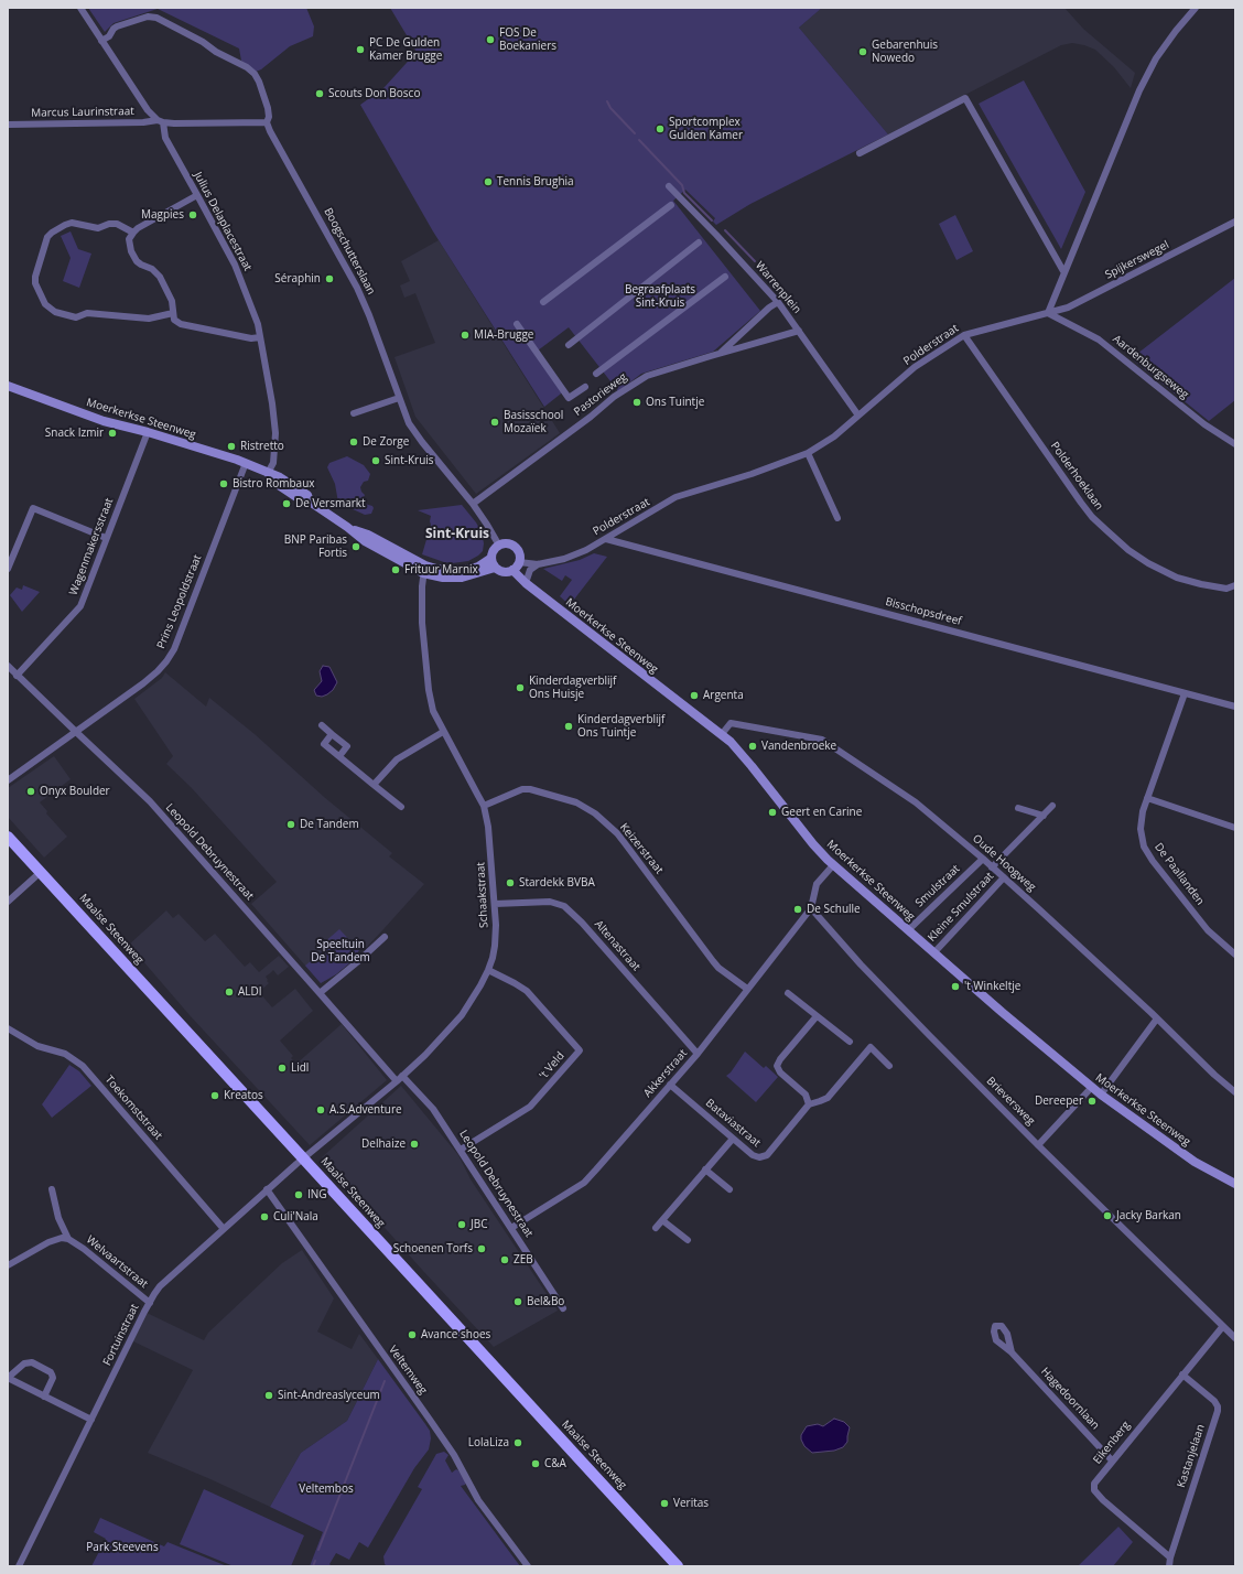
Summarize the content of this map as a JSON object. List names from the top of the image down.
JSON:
{
  "streets": {
    "main road": ["Maalse Steenweg"],
    "street": [
      "Marcus Laurinstraat",
      "Julius Delaplacestraat",
      "Boogschutterslaan",
      "Spijkerswegel",
      "Warrenplein",
      "Polderstraat",
      "Aardenburgseweg",
      "Pastorieweg",
      "Moerkerkse Steenweg",
      "Polderhoeklaan",
      "Wagenmakersstraat",
      "Prins Leopoldstraat",
      "Bisschopsdreef",
      "Keizerstraat",
      "Leopold Debruynestraat",
      "Oude Hoogweg",
      "De Paallanden",
      "Smulstraat",
      "Schaakstraat",
      "Kleine Smulstraat",
      "Altenastraat",
      "'t Veld",
      "Akkerstraat",
      "Brieversweg",
      "Toekomststraat",
      "Bataviastraat",
      "Welvaartstraat",
      "Fortuinstraat",
      "Veltemweg",
      "Hagedoornlaan",
      "Eikenberg",
      "Kastanjelaan"
    ]
  },
  "crossings": [
    ["Marcus Laurinstraat", "Julius Delaplacestraat"],
    ["Marcus Laurinstraat", "Boogschutterslaan"],
    ["Julius Delaplacestraat", "Moerkerkse Steenweg"],
    ["Boogschutterslaan", "Polderstraat"],
    ["Boogschutterslaan", "Pastorieweg"],
    ["Boogschutterslaan", "Moerkerkse Steenweg"],
    ["Spijkerswegel", "Polderstraat"],
    ["Spijkerswegel", "Aardenburgseweg"],
    ["Warrenplein", "Polderstraat"],
    ["Warrenplein", "Pastorieweg"],
    ["Polderstraat", "Aardenburgseweg"],
    ["Polderstraat", "Moerkerkse Steenweg"],
    ["Polderstraat", "Polderhoeklaan"],
    ["Polderstraat", "Bisschopsdreef"],
    ["Moerkerkse Steenweg", "Wagenmakersstraat"],
    ["Moerkerkse Steenweg", "Prins Leopoldstraat"],
    ["Moerkerkse Steenweg", "Oude Hoogweg"],
    ["Moerkerkse Steenweg", "Smulstraat"],
    ["Moerkerkse Steenweg", "Schaakstraat"],
    ["Moerkerkse Steenweg", "Kleine Smulstraat"],
    ["Wagenmakersstraat", "Leopold Debruynestraat"],
    ["Prins Leopoldstraat", "Leopold Debruynestraat"],
    ["Bisschopsdreef", "De Paallanden"],
    ["Keizerstraat", "Schaakstraat"],
    ["Keizerstraat", "Akkerstraat"],
    ["Leopold Debruynestraat", "Schaakstraat"],
    ["Leopold Debruynestraat", "'t Veld"],
    ["Leopold Debruynestraat", "Akkerstraat"],
    ["Oude Hoogweg", "Smulstraat"],
    ["Oude Hoogweg", "Kleine Smulstraat"],
    ["Schaakstraat", "Maalse Steenweg"],
    ["Schaakstraat", "Altenastraat"],
    ["Schaakstraat", "'t Veld"],
    ["Schaakstraat", "Fortuinstraat"],
    ["Maalse Steenweg", "Fortuinstraat"],
    ["Altenastraat", "Akkerstraat"],
    ["Akkerstraat", "Brieversweg"],
    ["Akkerstraat", "Bataviastraat"],
    ["Brieversweg", "Eikenberg"],
    ["Toekomststraat", "Fortuinstraat"],
    ["Welvaartstraat", "Fortuinstraat"],
    ["Fortuinstraat", "Veltemweg"],
    ["Hagedoornlaan", "Eikenberg"],
    ["Eikenberg", "Kastanjelaan"]
  ],
  "districts": ["Sint-Kruis"],
  "parks": [
    "Begraafplaats Sint-Kruis",
    "Speeltuin De Tandem",
    "Veltembos",
    "Park Steevens"
  ],
  "places": [
    "FOS De Boekaniers",
    "PC De Gulden Kamer Brugge",
    "Gebarenhuis Nowedo",
    "Scouts Don Bosco",
    "Sportcomplex Gulden Kamer",
    "Tennis Brughia",
    "Magpies",
    "Séraphin",
    "MIA-Brugge",
    "Ons Tuintje",
    "Basisschool Mozaïek",
    "Snack Izmir",
    "De Zorge",
    "Ristretto",
    "Sint-Kruis",
    "Bistro Rombaux",
    "De Versmarkt",
    "BNP Paribas Fortis",
    "Frituur Marnix",
    "Kinderdagverblijf Ons Huisje",
    "Argenta",
    "Kinderdagverblijf Ons Tuintje",
    "Vandenbroeke",
    "Onyx Boulder",
    "Geert en Carine",
    "De Tandem",
    "Stardekk BVBA",
    "De Schulle",
    "'t Winkeltje",
    "ALDI",
    "Lidl",
    "Kreatos",
    "Dereeper",
    "A.S.Adventure",
    "Delhaize",
    "ING",
    "Jacky Barkan",
    "Culi'Nala",
    "JBC",
    "Schoenen Torfs",
    "ZEB",
    "Bel&Bo",
    "Avance shoes",
    "Sint-Andreaslyceum",
    "LolaLiza",
    "C&A",
    "Veritas"
  ]
}
